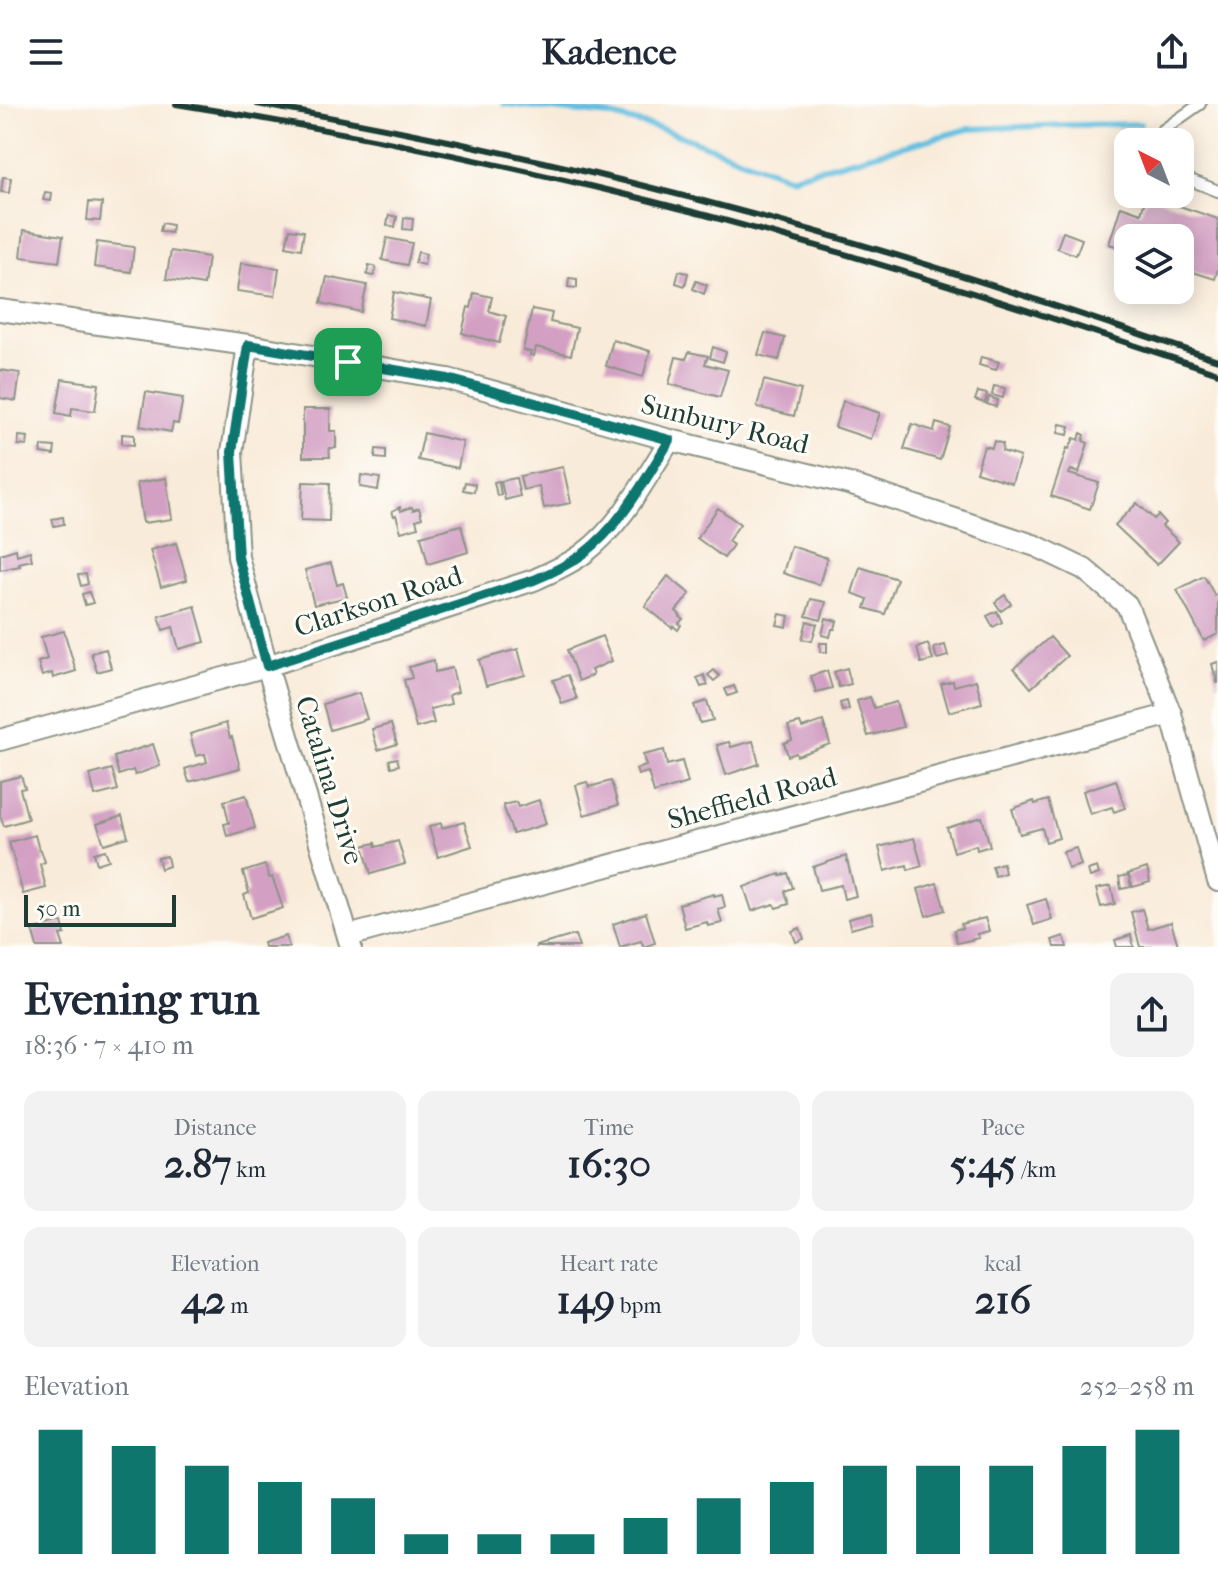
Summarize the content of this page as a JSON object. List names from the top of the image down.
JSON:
{
  "streets": {
    "street": [
      "Sunbury Road",
      "Clarkson Road",
      "Catalina Drive",
      "Sheffield Road"
    ]
  },
  "crossings": [
    ["Sunbury Road", "Clarkson Road"],
    ["Sunbury Road", "Catalina Drive"],
    ["Sunbury Road", "Sheffield Road"],
    ["Clarkson Road", "Catalina Drive"],
    ["Catalina Drive", "Sheffield Road"]
  ],
  "scale_bar": "50 m",
  "north": "top left",
  "page": {
    "header": "Kadence",
    "scale": "50 m",
    "heading": ["Evening run", "18:36 · 7 × 410 m"],
    "stats": [
      ["Distance", "2.87 km"],
      ["Time", "16:30"],
      ["Pace", "5:45 /km"],
      ["Elevation", "42 m"],
      ["Heart rate", "149 bpm"],
      ["kcal", "216"]
    ],
    "chart": ["Elevation", "252–258 m"]
  }
}
